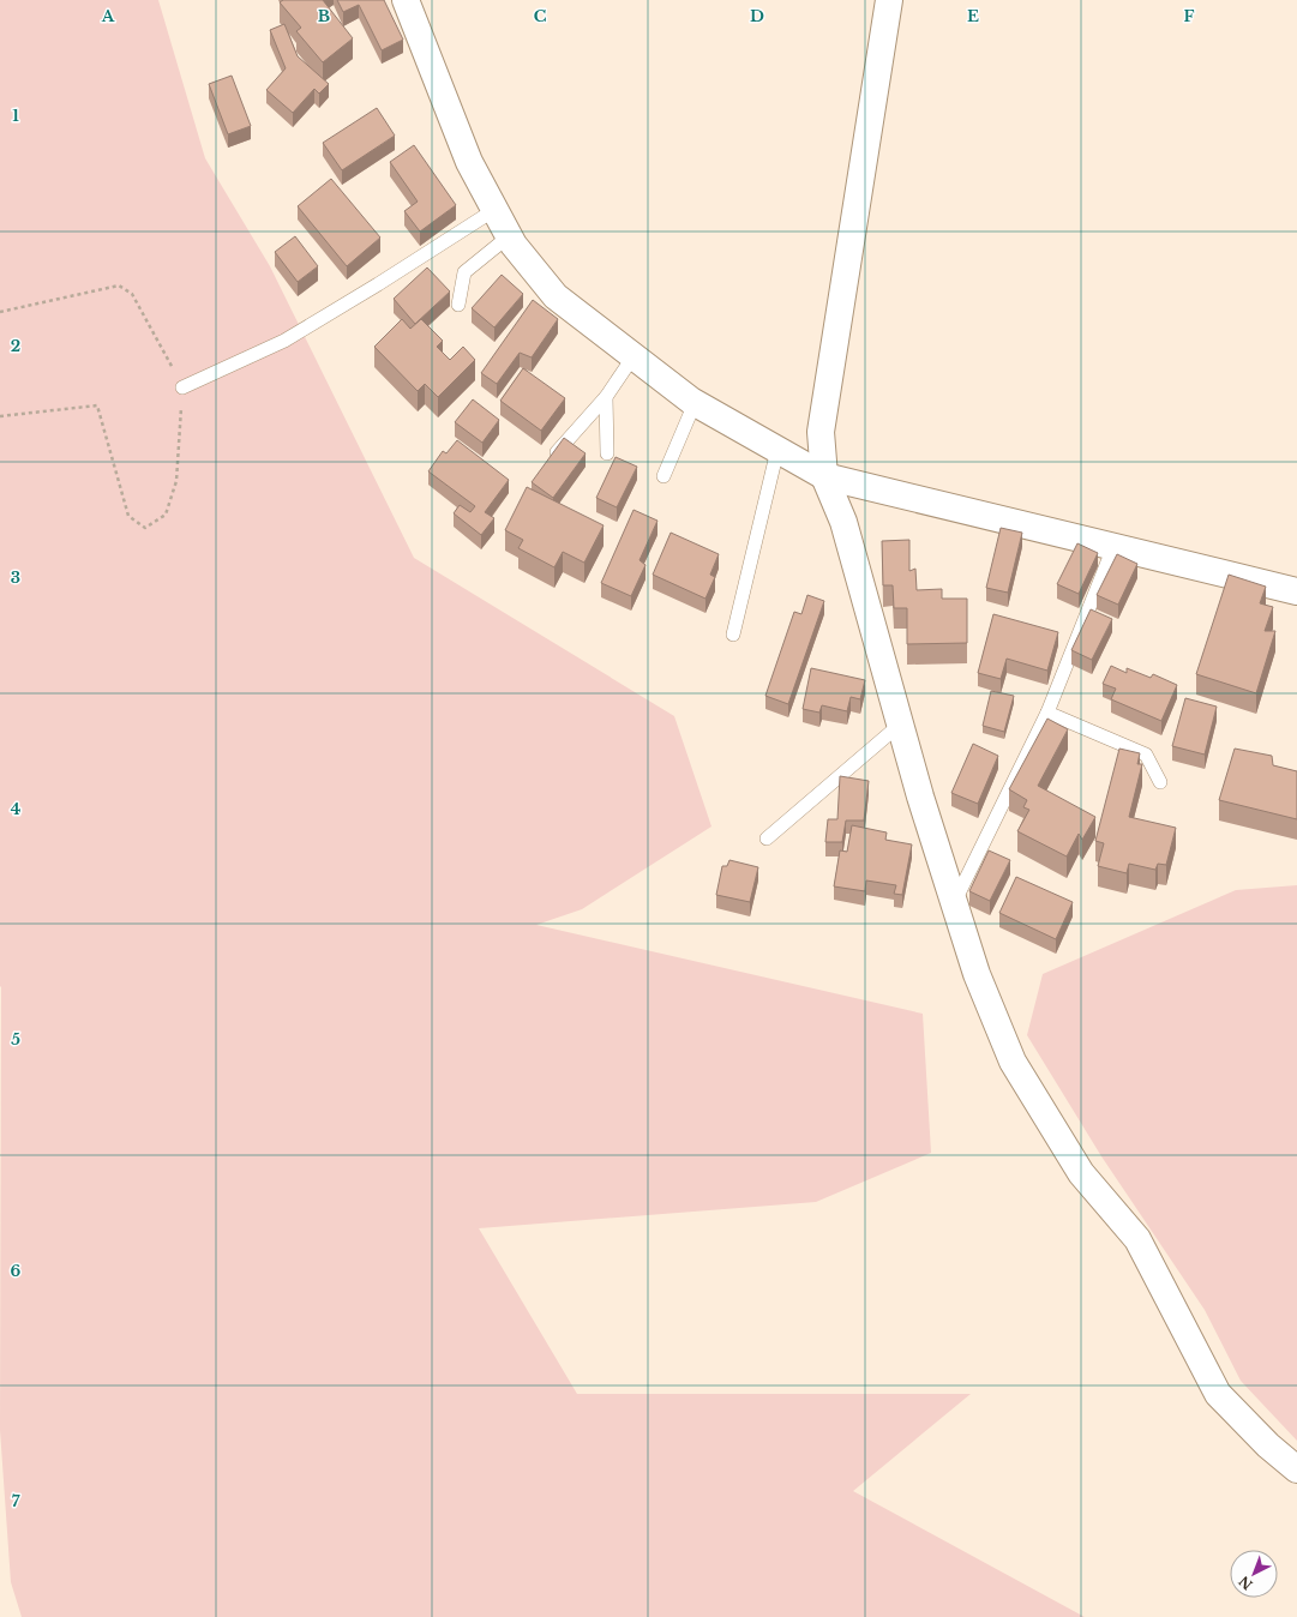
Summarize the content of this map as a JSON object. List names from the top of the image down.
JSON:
{
  "north": "bottom left",
  "grid": {
    "columns": [
      "A",
      "B",
      "C",
      "D",
      "E",
      "F"
    ],
    "rows": [
      "1",
      "2",
      "3",
      "4",
      "5",
      "6",
      "7"
    ]
  }
}
